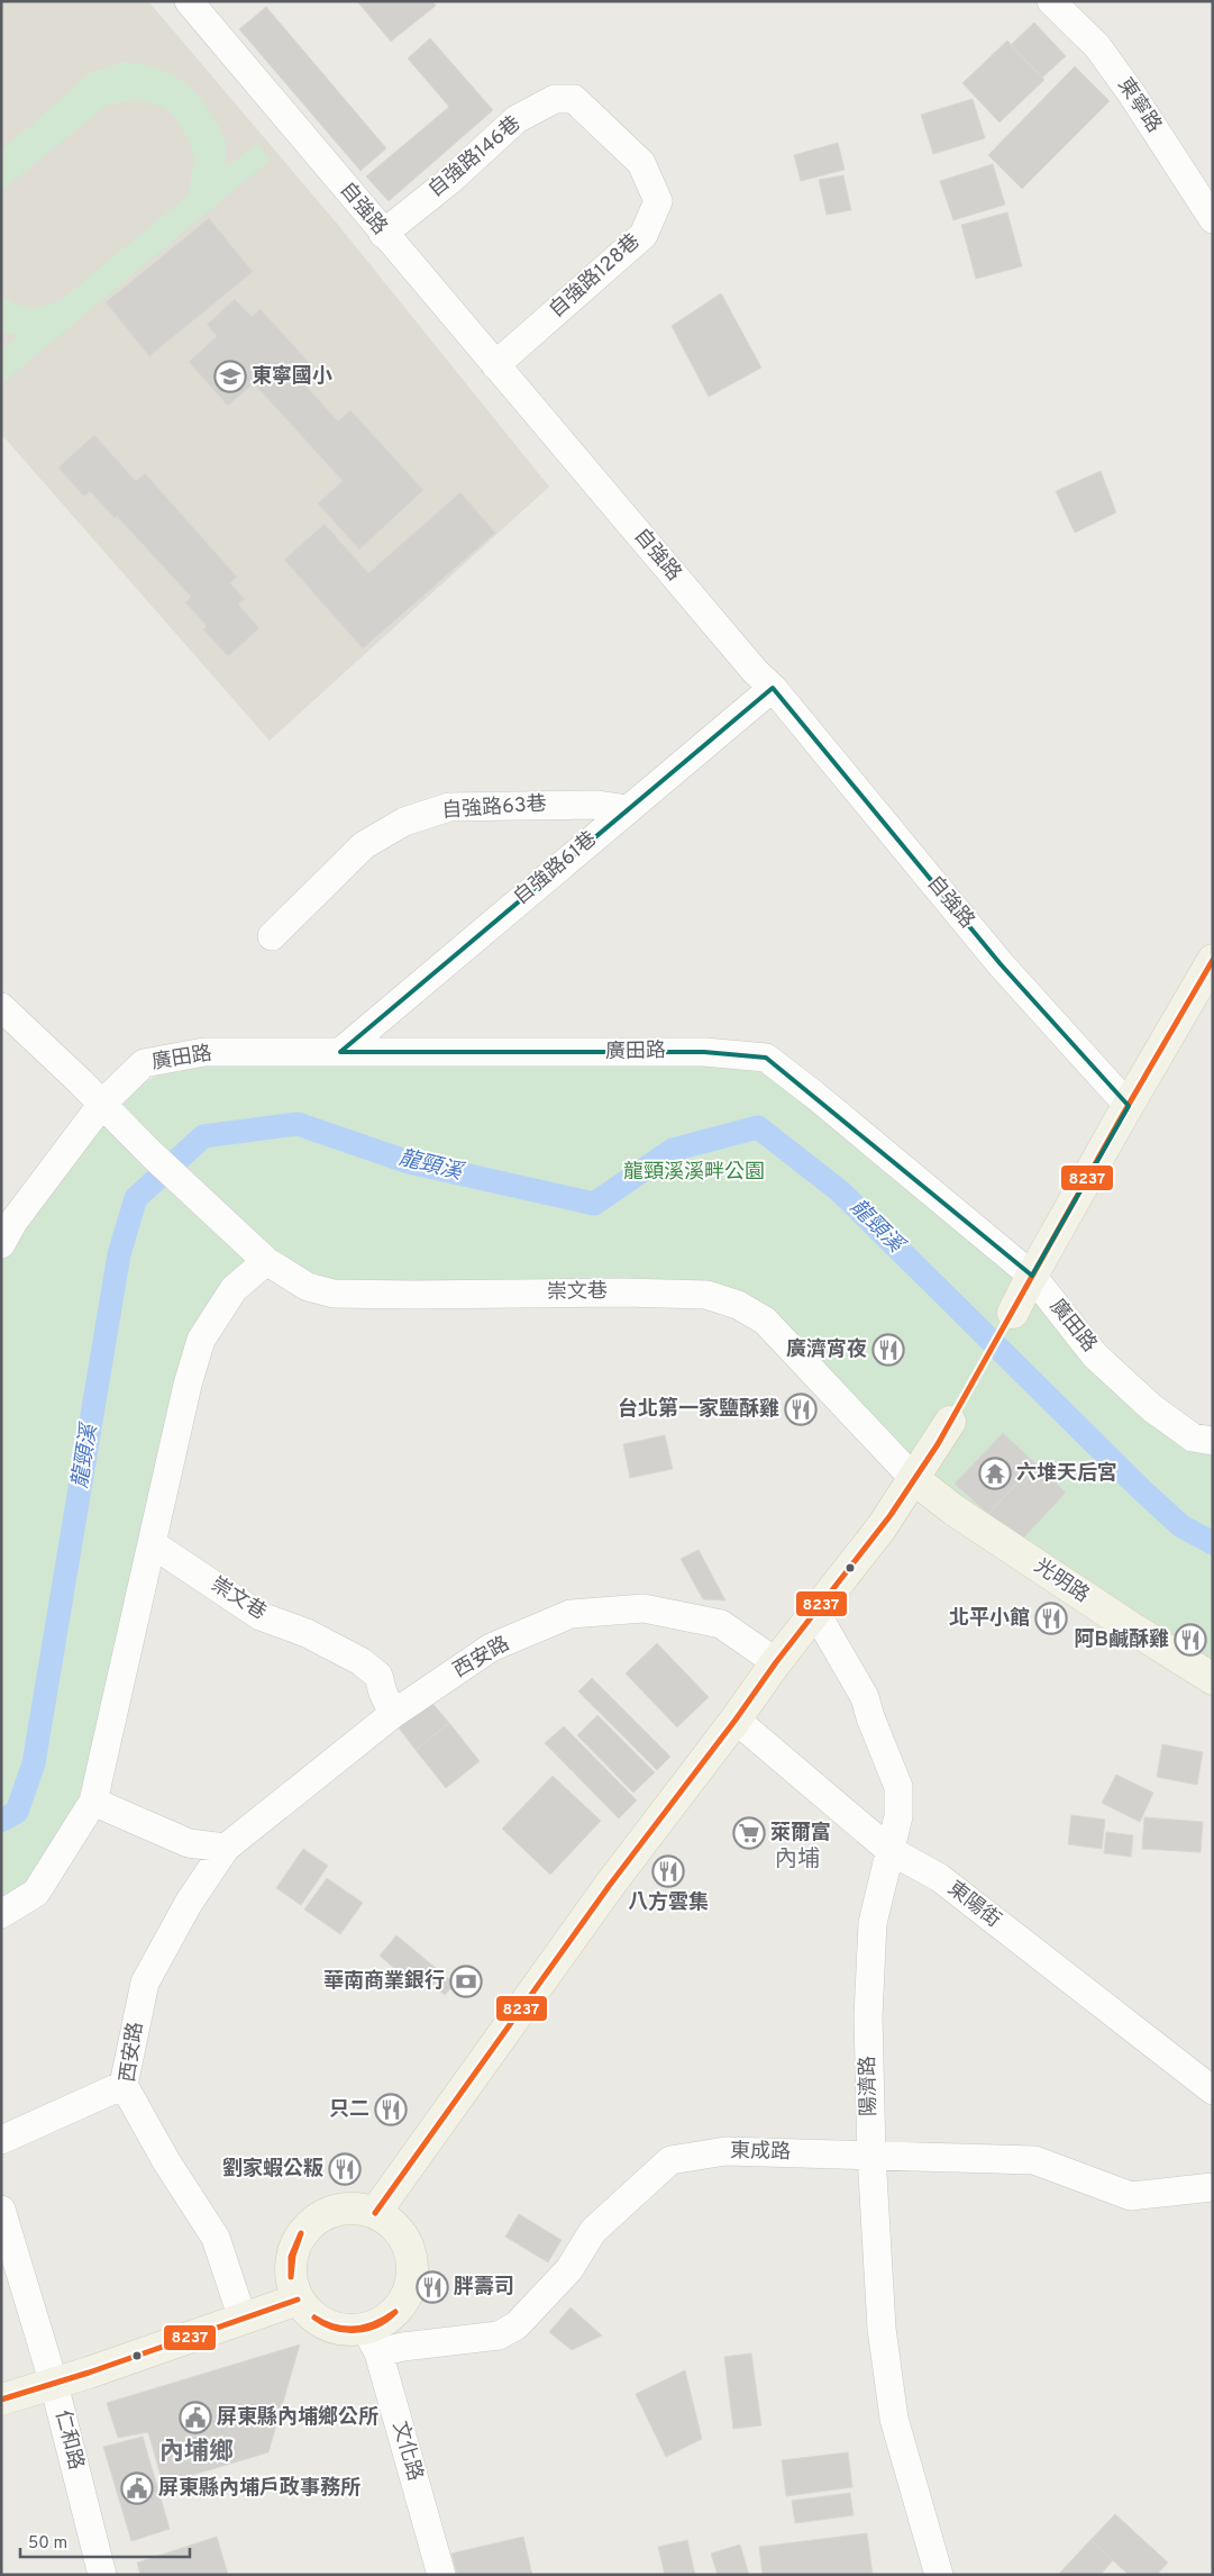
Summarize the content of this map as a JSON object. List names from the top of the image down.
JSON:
{
  "streets": {
    "main road": ["光明路"],
    "street": [
      "東寧路",
      "自強路146巷",
      "自強路",
      "自強路128巷",
      "自強路63巷",
      "自強路61巷",
      "廣田路",
      "崇文巷",
      "西安路",
      "東陽街",
      "陽濟路",
      "東成路",
      "仁和路",
      "文化路"
    ]
  },
  "crossings": [
    ["自強路146巷", "自強路"],
    ["自強路146巷", "自強路128巷"],
    ["自強路", "自強路128巷"],
    ["自強路", "自強路61巷"],
    ["自強路63巷", "自強路61巷"],
    ["自強路61巷", "廣田路"],
    ["廣田路", "崇文巷"],
    ["崇文巷", "光明路"],
    ["崇文巷", "西安路"],
    ["東陽街", "陽濟路"],
    ["陽濟路", "東成路"],
    ["東成路", "文化路"]
  ],
  "districts": ["內埔", "內埔鄉"],
  "water": ["龍頸溪"],
  "parks": ["龍頸溪溪畔公園"],
  "places": {
    "school or university": ["東寧國小"],
    "restaurant": [
      "廣濟宵夜",
      "台北第一家鹽酥雞",
      "北平小館",
      "阿B鹹酥雞",
      "八方雲集",
      "只二",
      "劉家蝦公粄",
      "胖壽司"
    ],
    "temple": ["六堆天后宮"],
    "supermarket": ["萊爾富"],
    "bank": ["華南商業銀行"],
    "public building": ["屏東縣內埔鄉公所", "屏東縣內埔戶政事務所"]
  },
  "lines": ["transit line 8237"],
  "scale_bar": "50 m"
}
